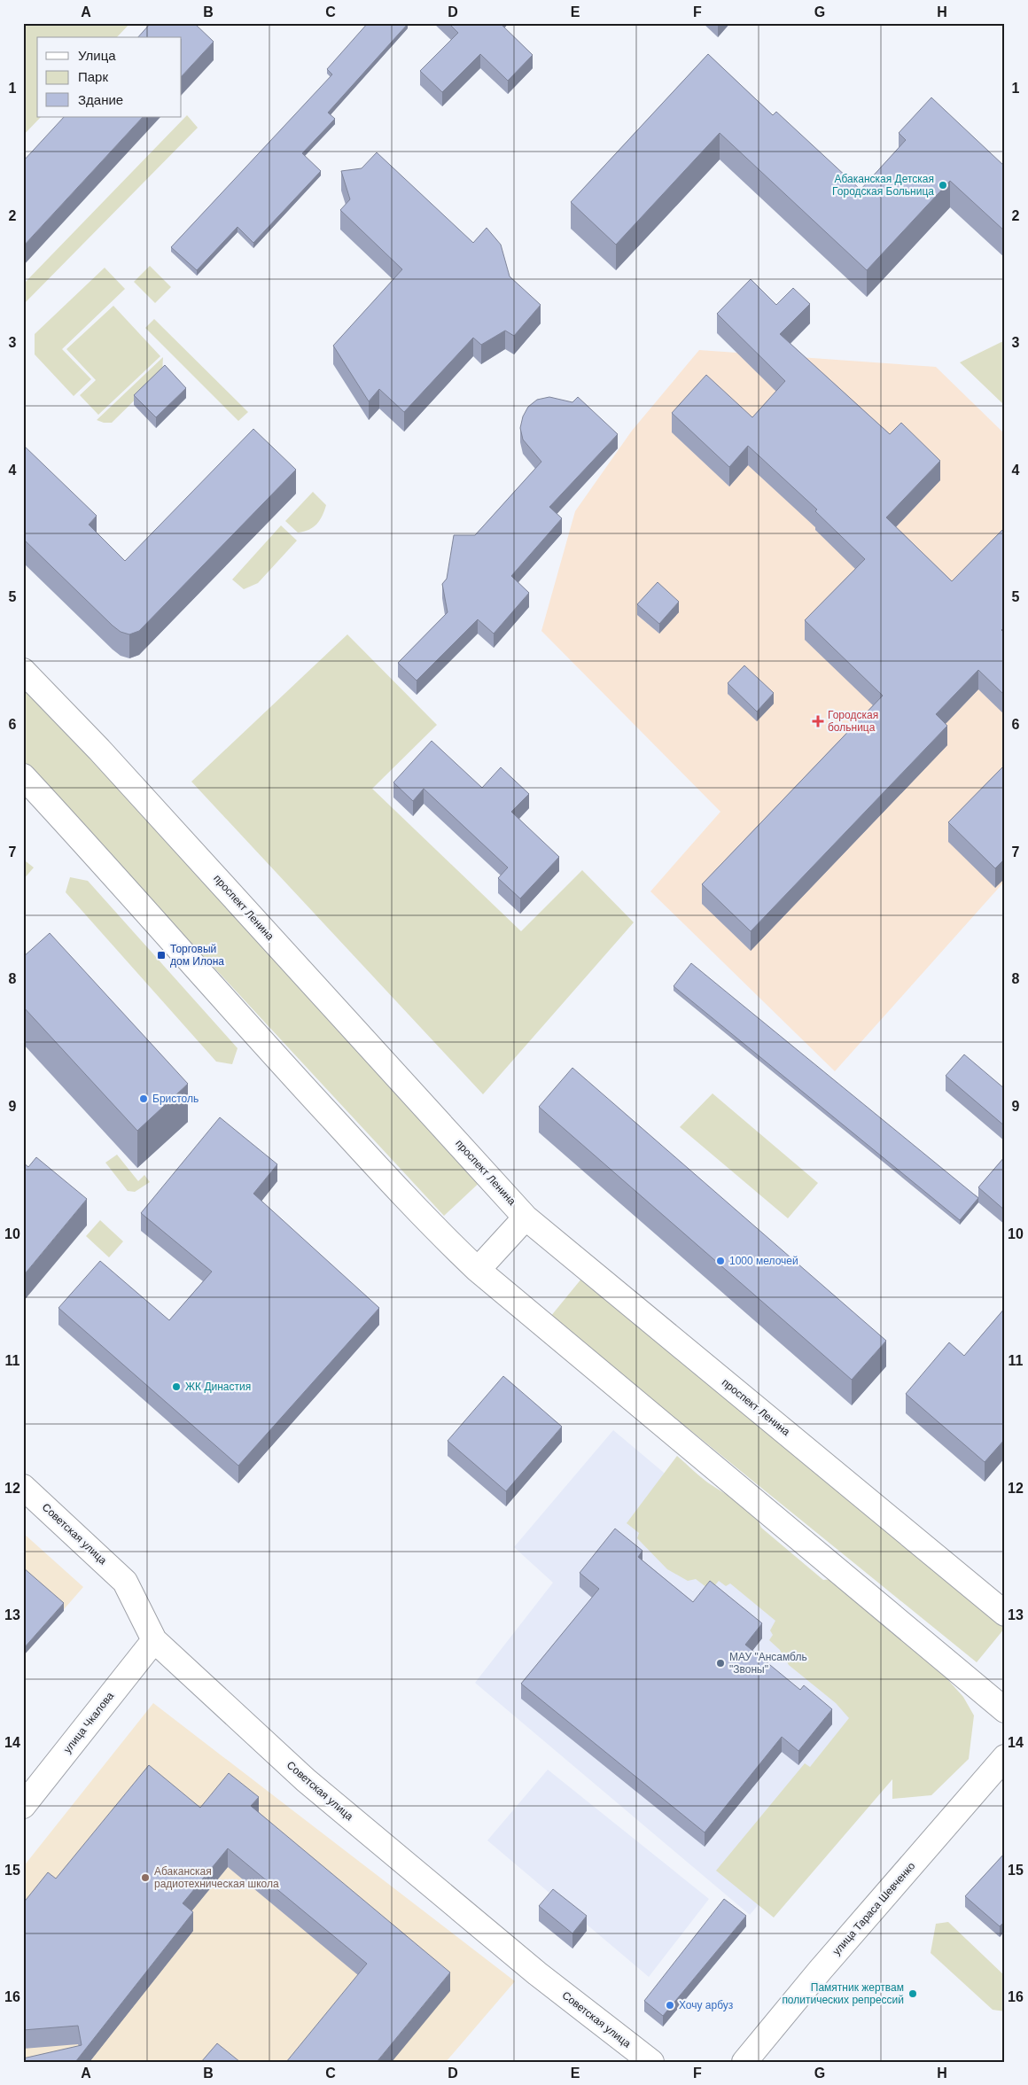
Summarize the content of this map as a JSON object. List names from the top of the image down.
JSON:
{
  "streets": {
    "street": [
      "проспект Ленина",
      "Советская улица",
      "улица Чкалова",
      "улица Тараса Шевченко"
    ]
  },
  "crossings": [
    ["Советская улица", "улица Чкалова"]
  ],
  "places": {
    "other": [
      "Абаканская Детская Городская Больница",
      "Бристоль",
      "1000 мелочей",
      "ЖК Династия",
      "МАУ \"Ансамбль \"Звоны\"",
      "Абаканская радиотехническая школа",
      "Памятник жертвам политических репрессий",
      "Хочу арбуз"
    ],
    "health": ["Городская больница"],
    "transit": ["Торговый дом Илона"]
  },
  "legend": ["Улица", "Парк", "Здание"],
  "grid": {
    "columns": [
      "A",
      "B",
      "C",
      "D",
      "E",
      "F",
      "G",
      "H"
    ],
    "rows": [
      "1",
      "2",
      "3",
      "4",
      "5",
      "6",
      "7",
      "8",
      "9",
      "10",
      "11",
      "12",
      "13",
      "14",
      "15",
      "16"
    ]
  }
}
